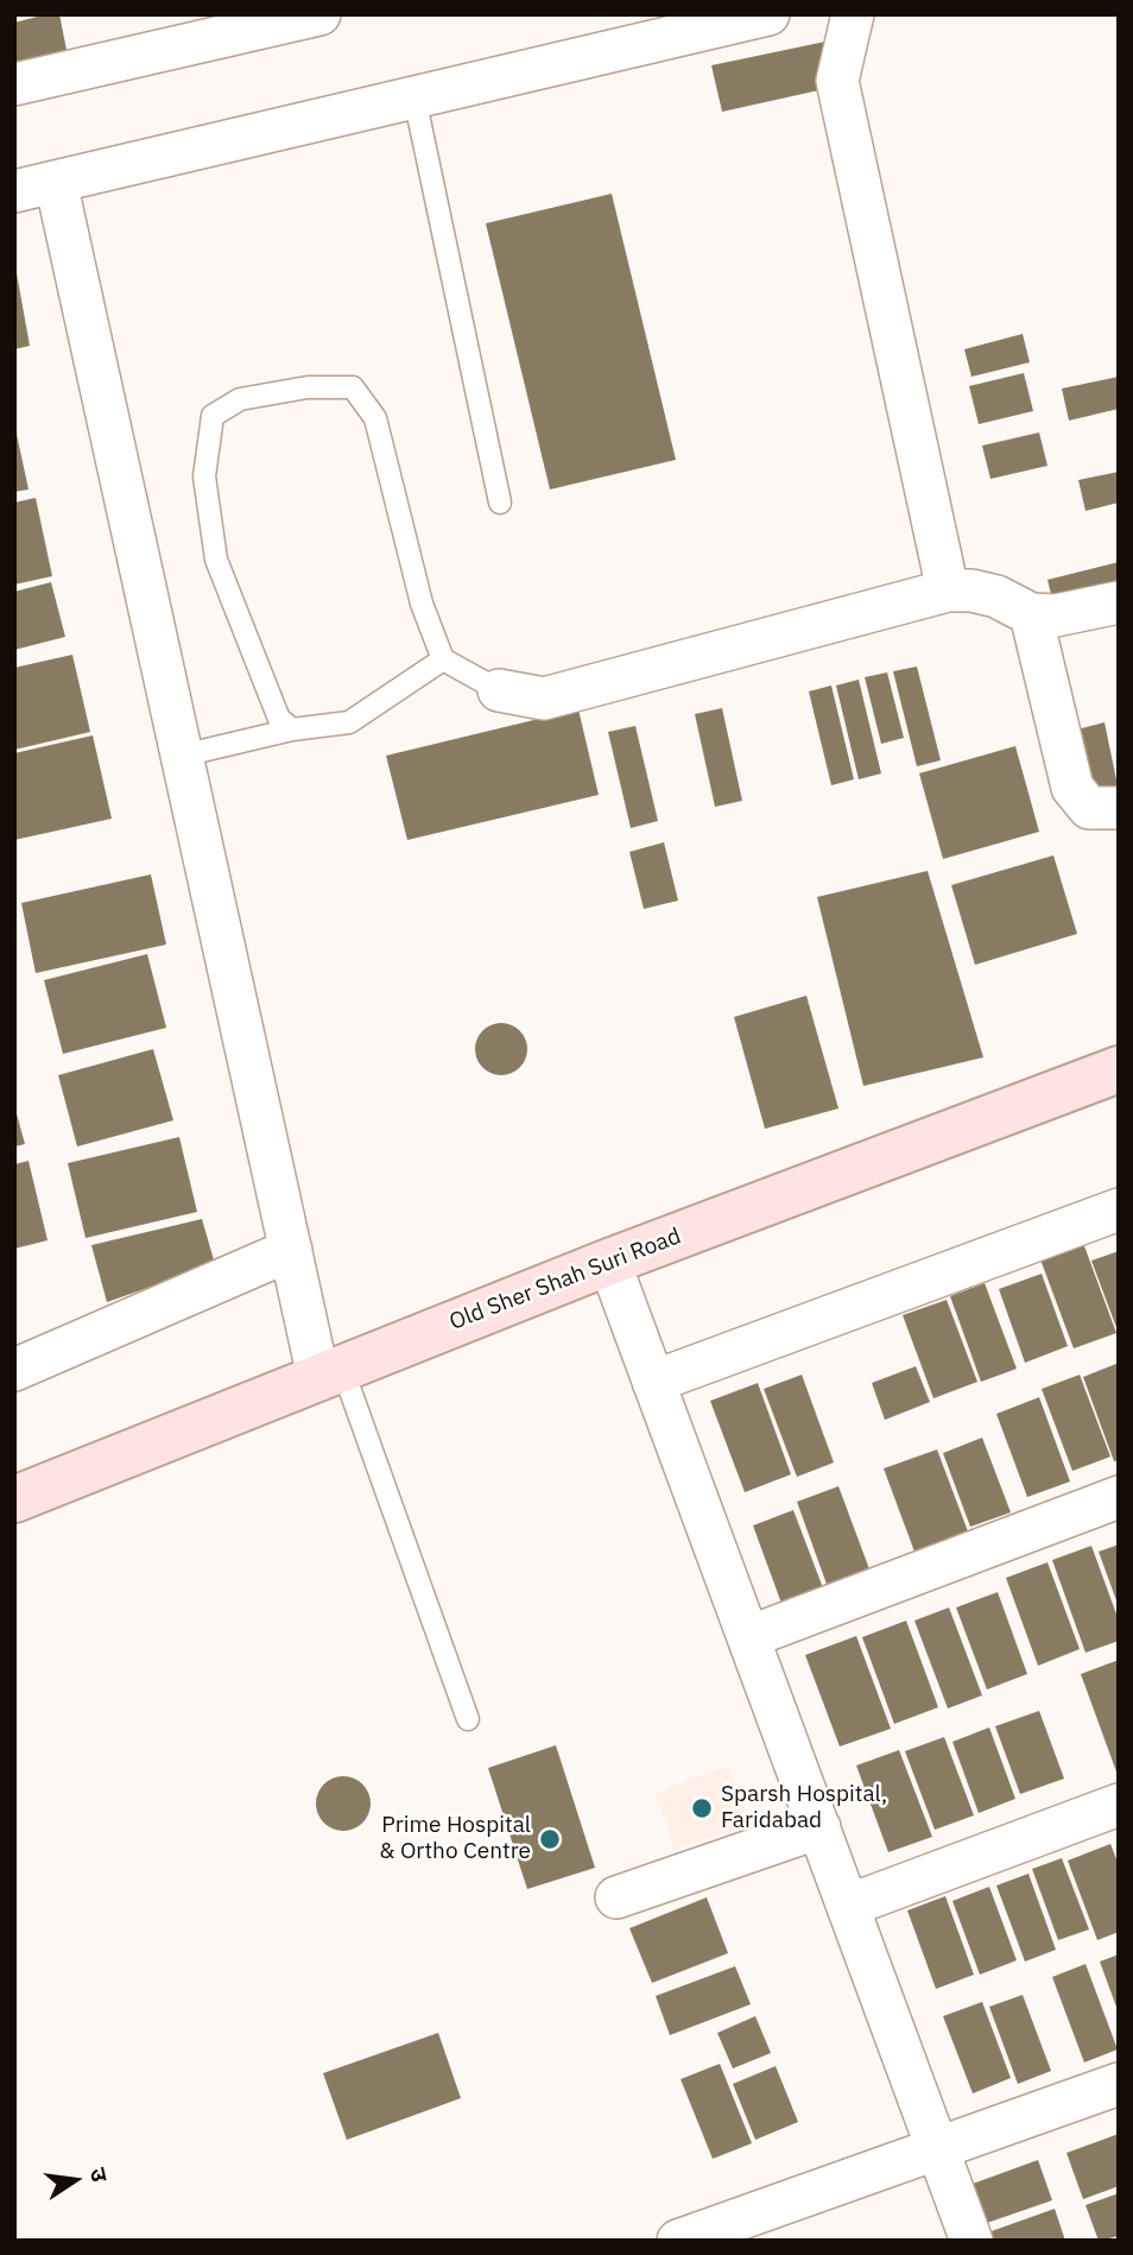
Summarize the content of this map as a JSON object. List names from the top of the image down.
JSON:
{
  "streets": {
    "street": ["Old Sher Shah Suri Road"]
  },
  "places": ["Sparsh Hospital, Faridabad", "Prime Hospital & Ortho Centre"],
  "north": "right"
}
